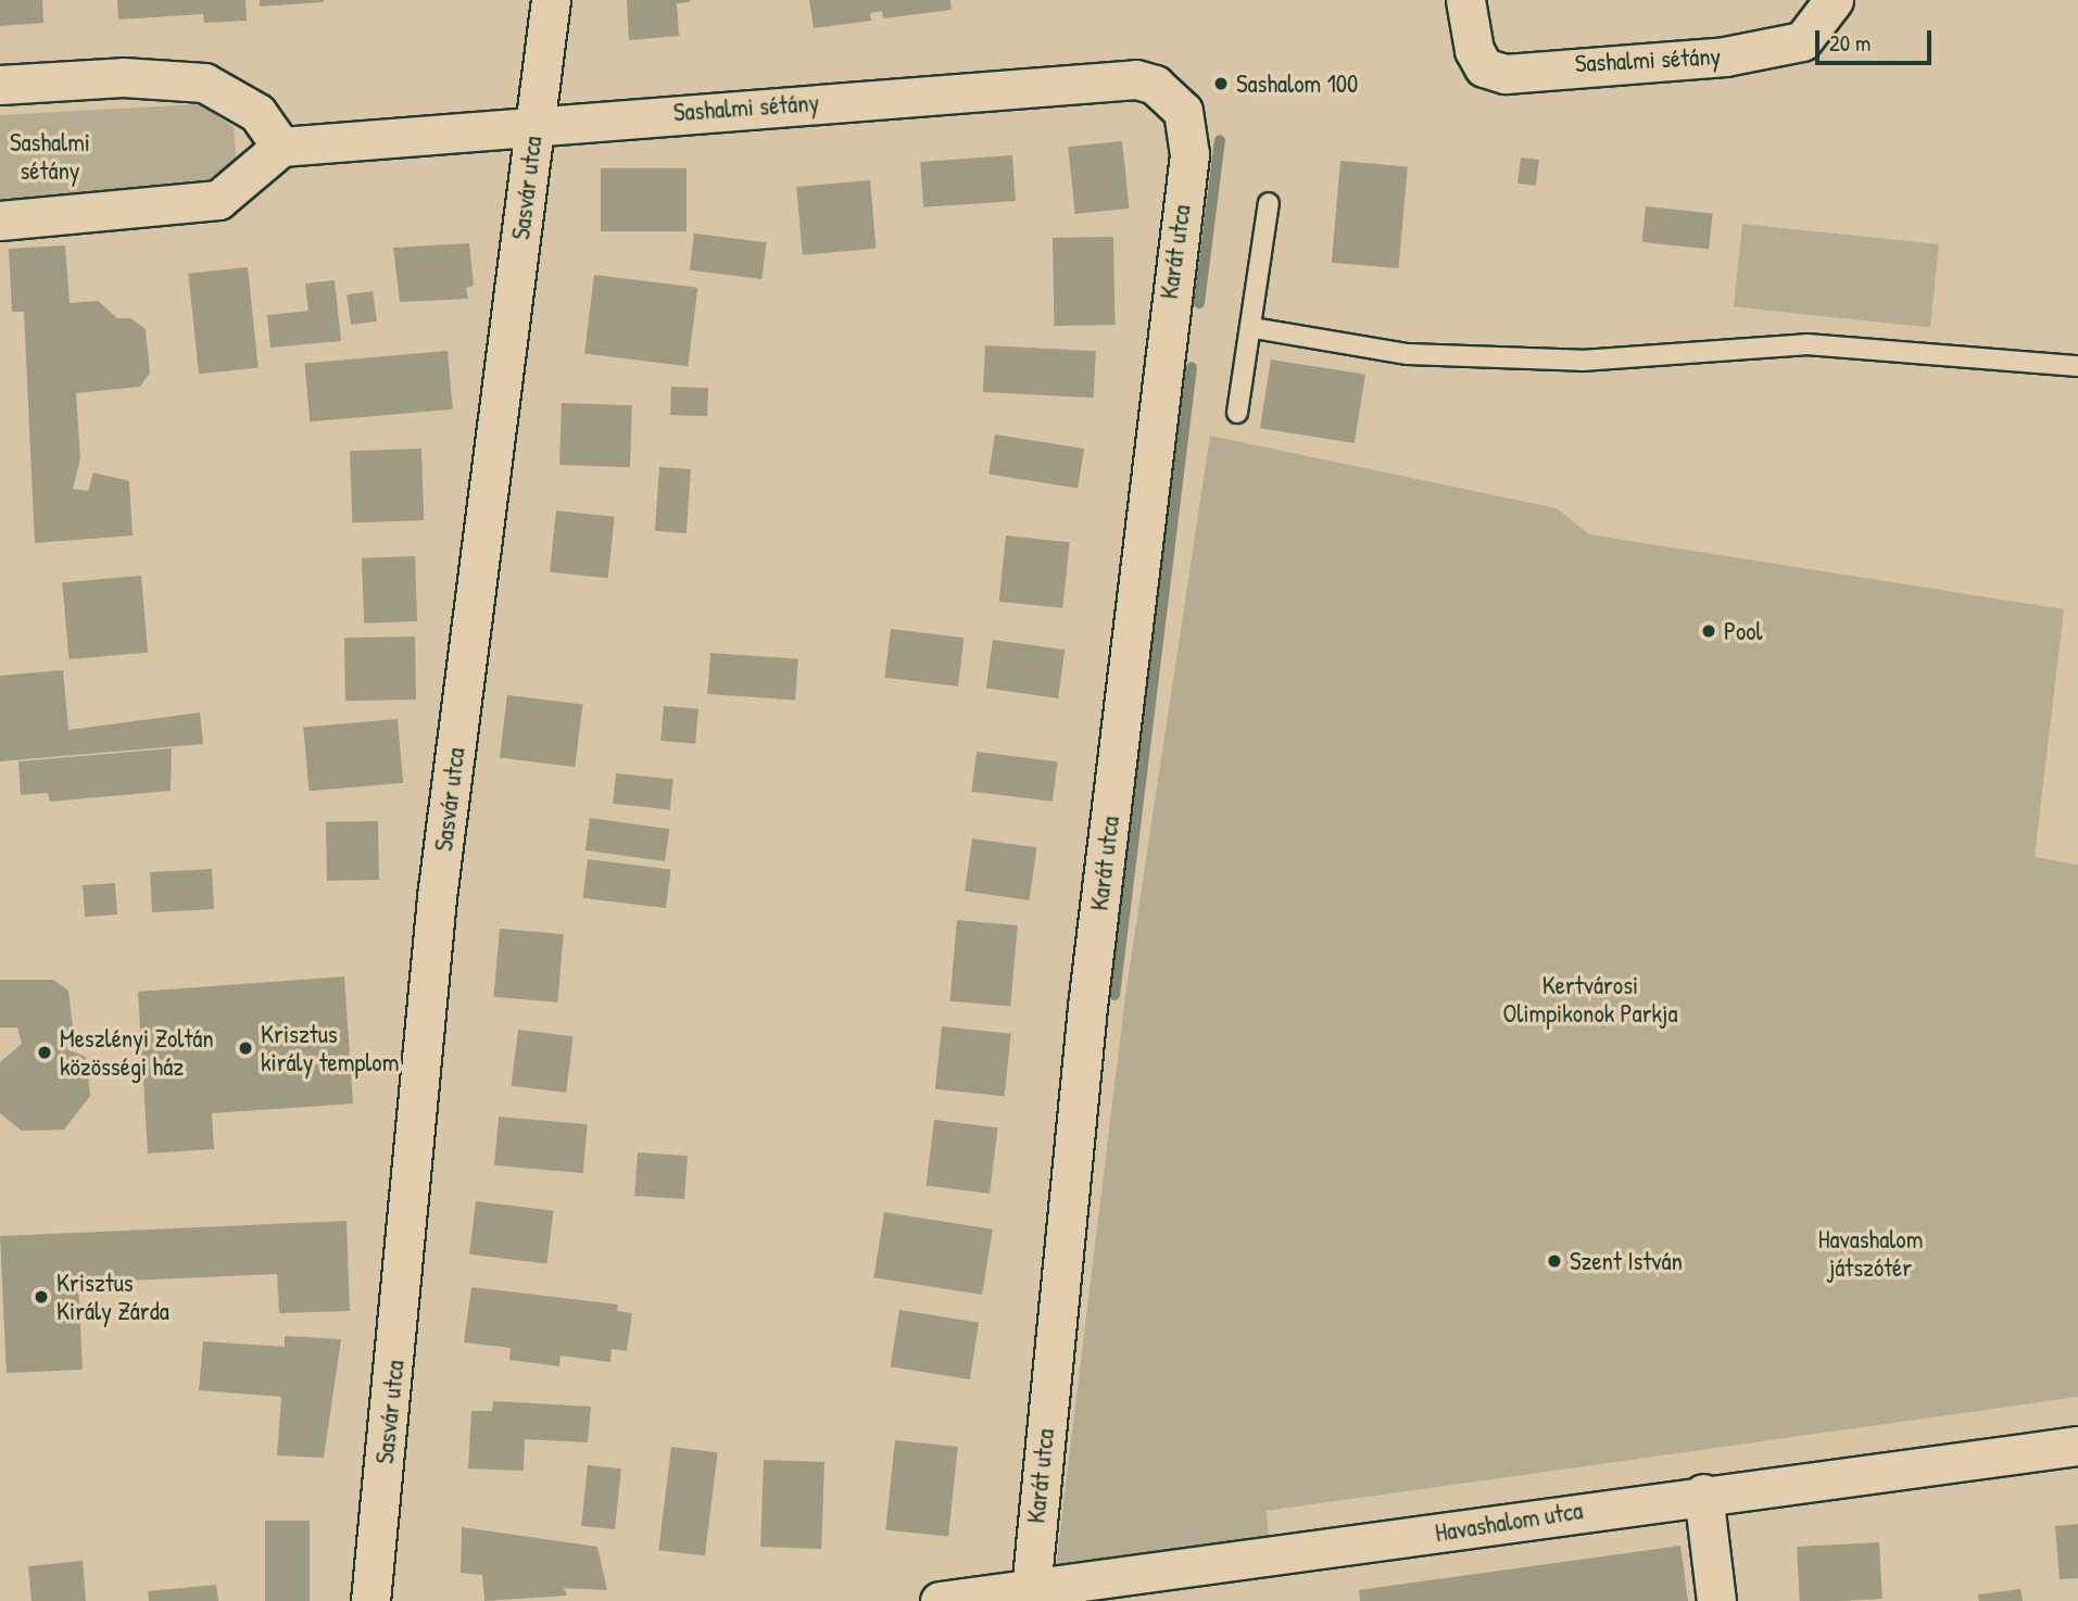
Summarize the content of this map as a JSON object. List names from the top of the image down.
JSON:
{
  "streets": {
    "street": [
      "Sashalmi sétány",
      "Sasvár utca",
      "Karát utca",
      "Havashalom utca"
    ]
  },
  "crossings": [
    ["Sashalmi sétány", "Sasvár utca"],
    ["Sashalmi sétány", "Karát utca"],
    ["Karát utca", "Havashalom utca"]
  ],
  "parks": ["Sashalmi sétány", "Kertvárosi Olimpikonok Parkja", "Havashalom játszótér"],
  "places": [
    "Sashalom 100",
    "Pool",
    "Krisztus király templom",
    "Meszlényi Zoltán közösségi ház",
    "Szent István",
    "Krisztus Király Zárda"
  ],
  "scale_bar": "20 m"
}
